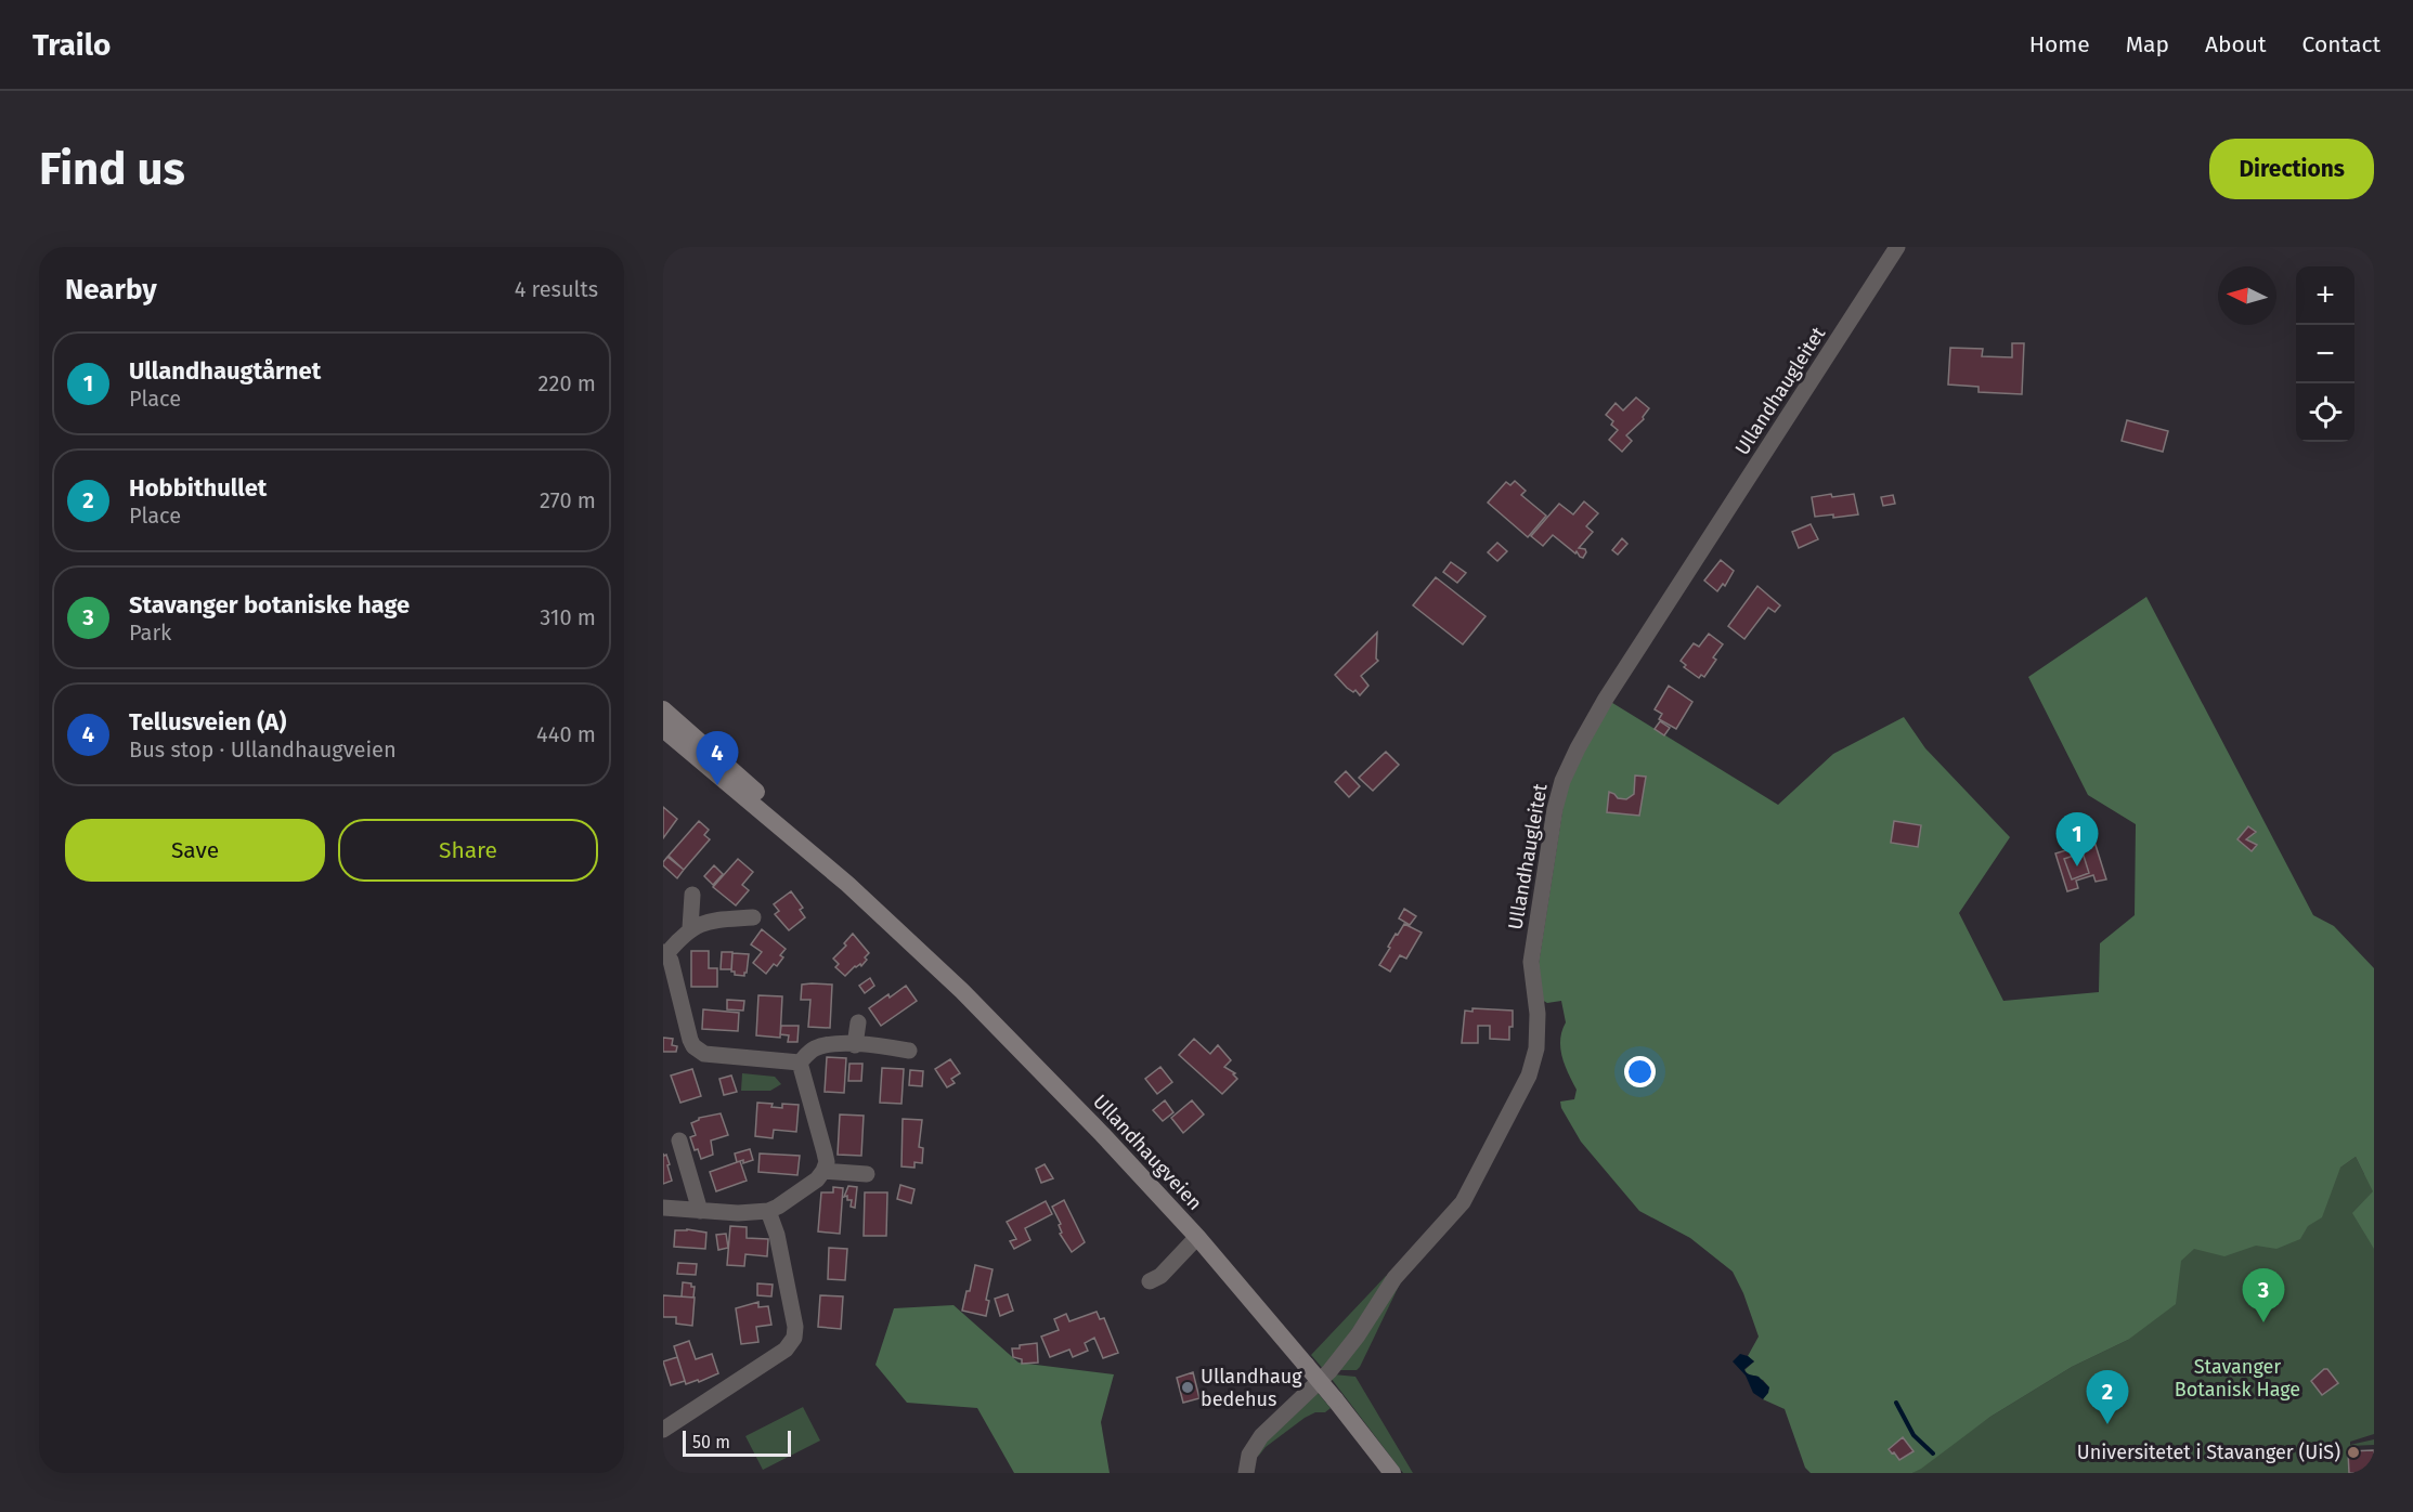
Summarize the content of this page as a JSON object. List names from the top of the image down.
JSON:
{
  "streets": {
    "main road": ["Ullandhaugveien"],
    "street": ["Ullandhaugleitet"]
  },
  "parks": ["Stavanger Botanisk Hage"],
  "places": ["Ullandhaug bedehus", "Universitetet i Stavanger (UiS)"],
  "scale_bar": "50 m",
  "north": "left",
  "page": {
    "header": "Trailo",
    "nav": [
      "Home",
      "Map",
      "About",
      "Contact"
    ],
    "buttons": [
      "Directions",
      ["Save", "Share"]
    ],
    "title": "Find us",
    "heading": ["Nearby", "4 results"],
    "map_buttons": ["+", "−"],
    "list": [
      {
        "mark": "1",
        "name": "Ullandhaugtårnet",
        "note": "Place",
        "value": "220 m"
      },
      {
        "mark": "2",
        "name": "Hobbithullet",
        "note": "Place",
        "value": "270 m"
      },
      {
        "mark": "3",
        "name": "Stavanger botaniske hage",
        "note": "Park",
        "value": "310 m"
      },
      {
        "mark": "4",
        "name": "Tellusveien (A)",
        "note": "Bus stop · Ullandhaugveien",
        "value": "440 m"
      }
    ],
    "pins": [
      "4",
      "1",
      "3",
      "2"
    ],
    "scale": "50 m"
  }
}
